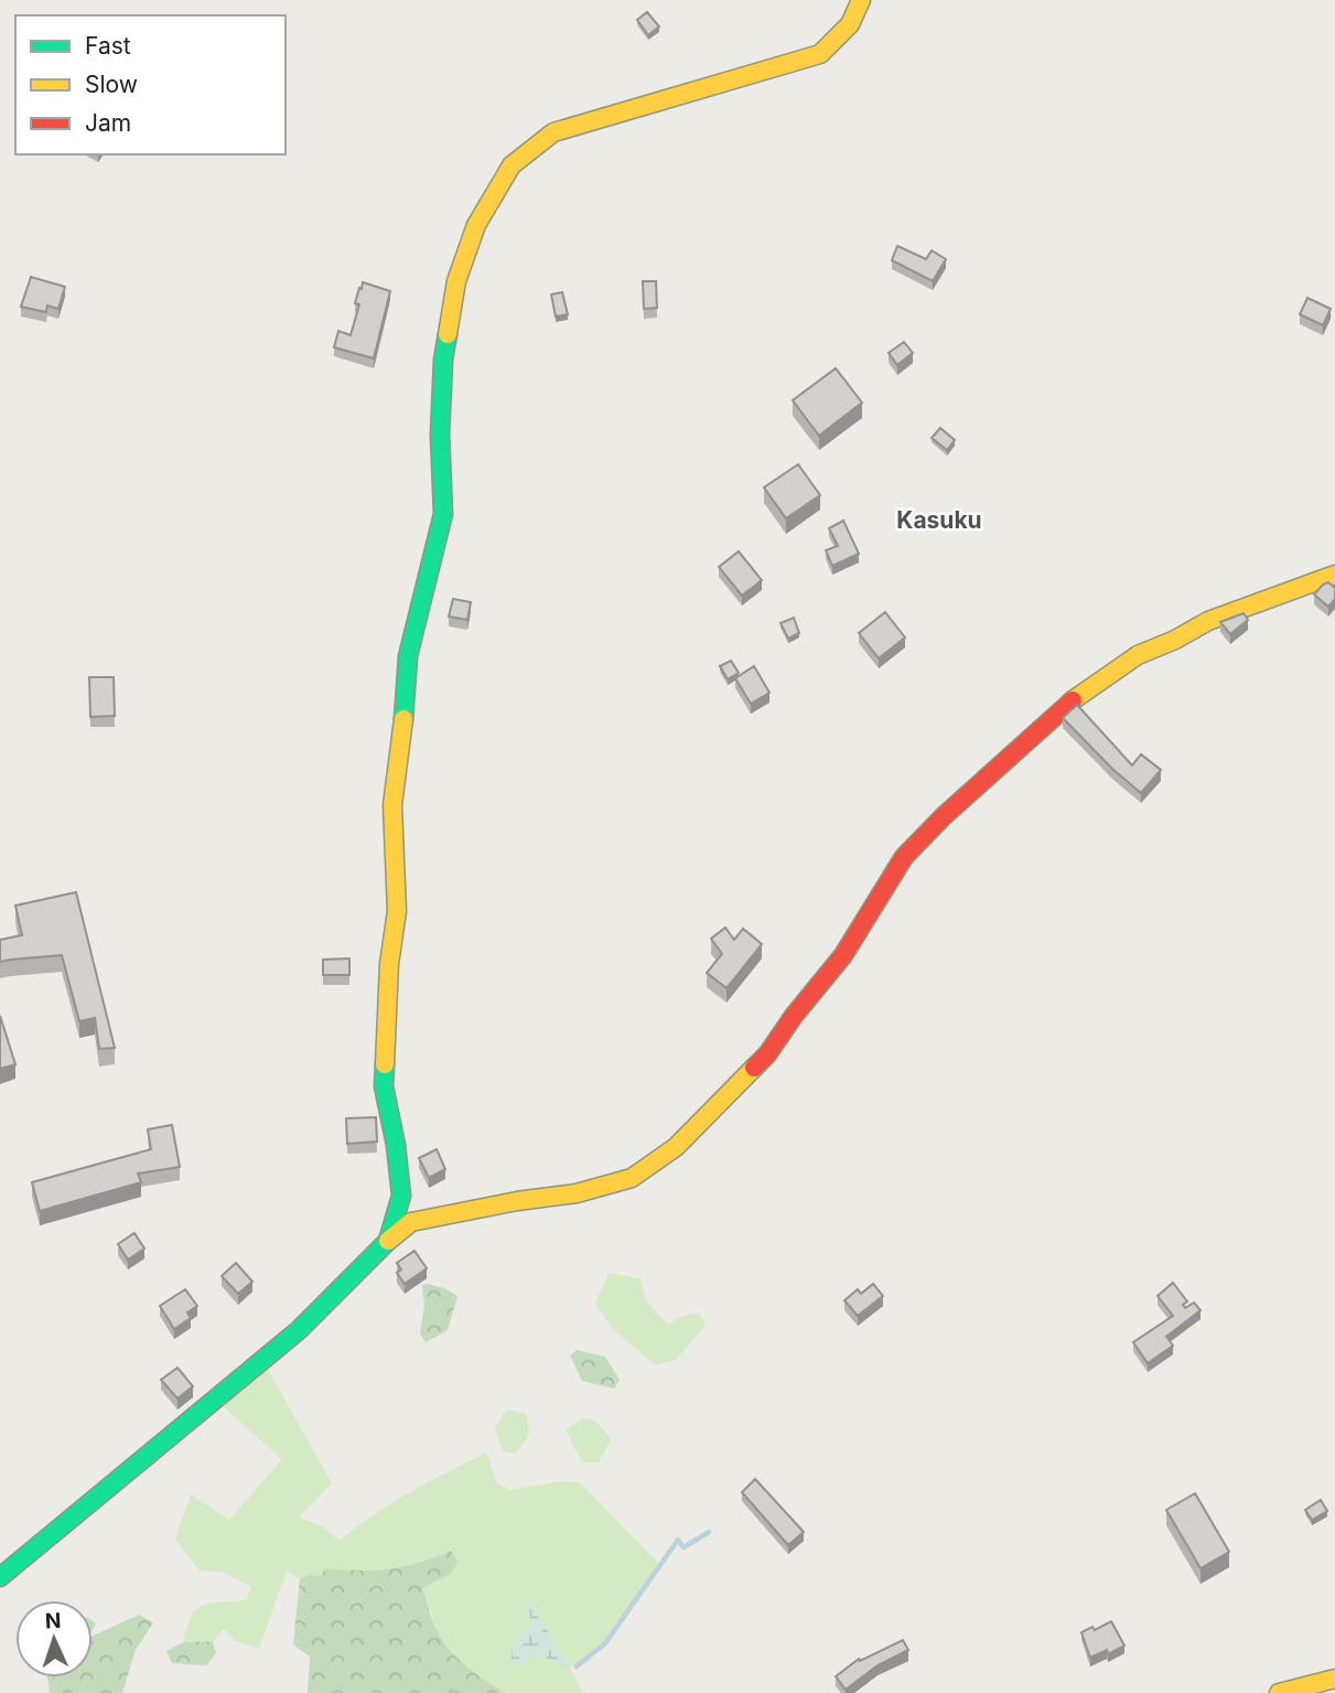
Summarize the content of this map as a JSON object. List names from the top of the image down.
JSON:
{
  "districts": ["Kasuku"],
  "legend": ["Fast", "Slow", "Jam"],
  "north": "top"
}
